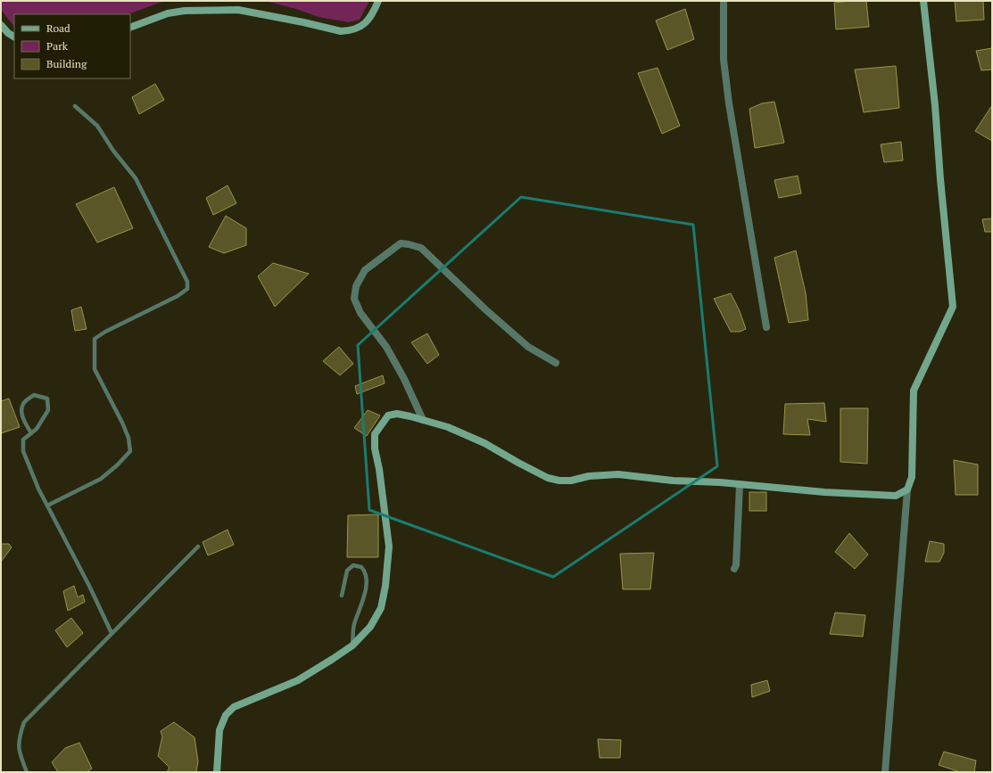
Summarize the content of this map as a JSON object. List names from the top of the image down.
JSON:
{
  "legend": ["Road", "Park", "Building"]
}
